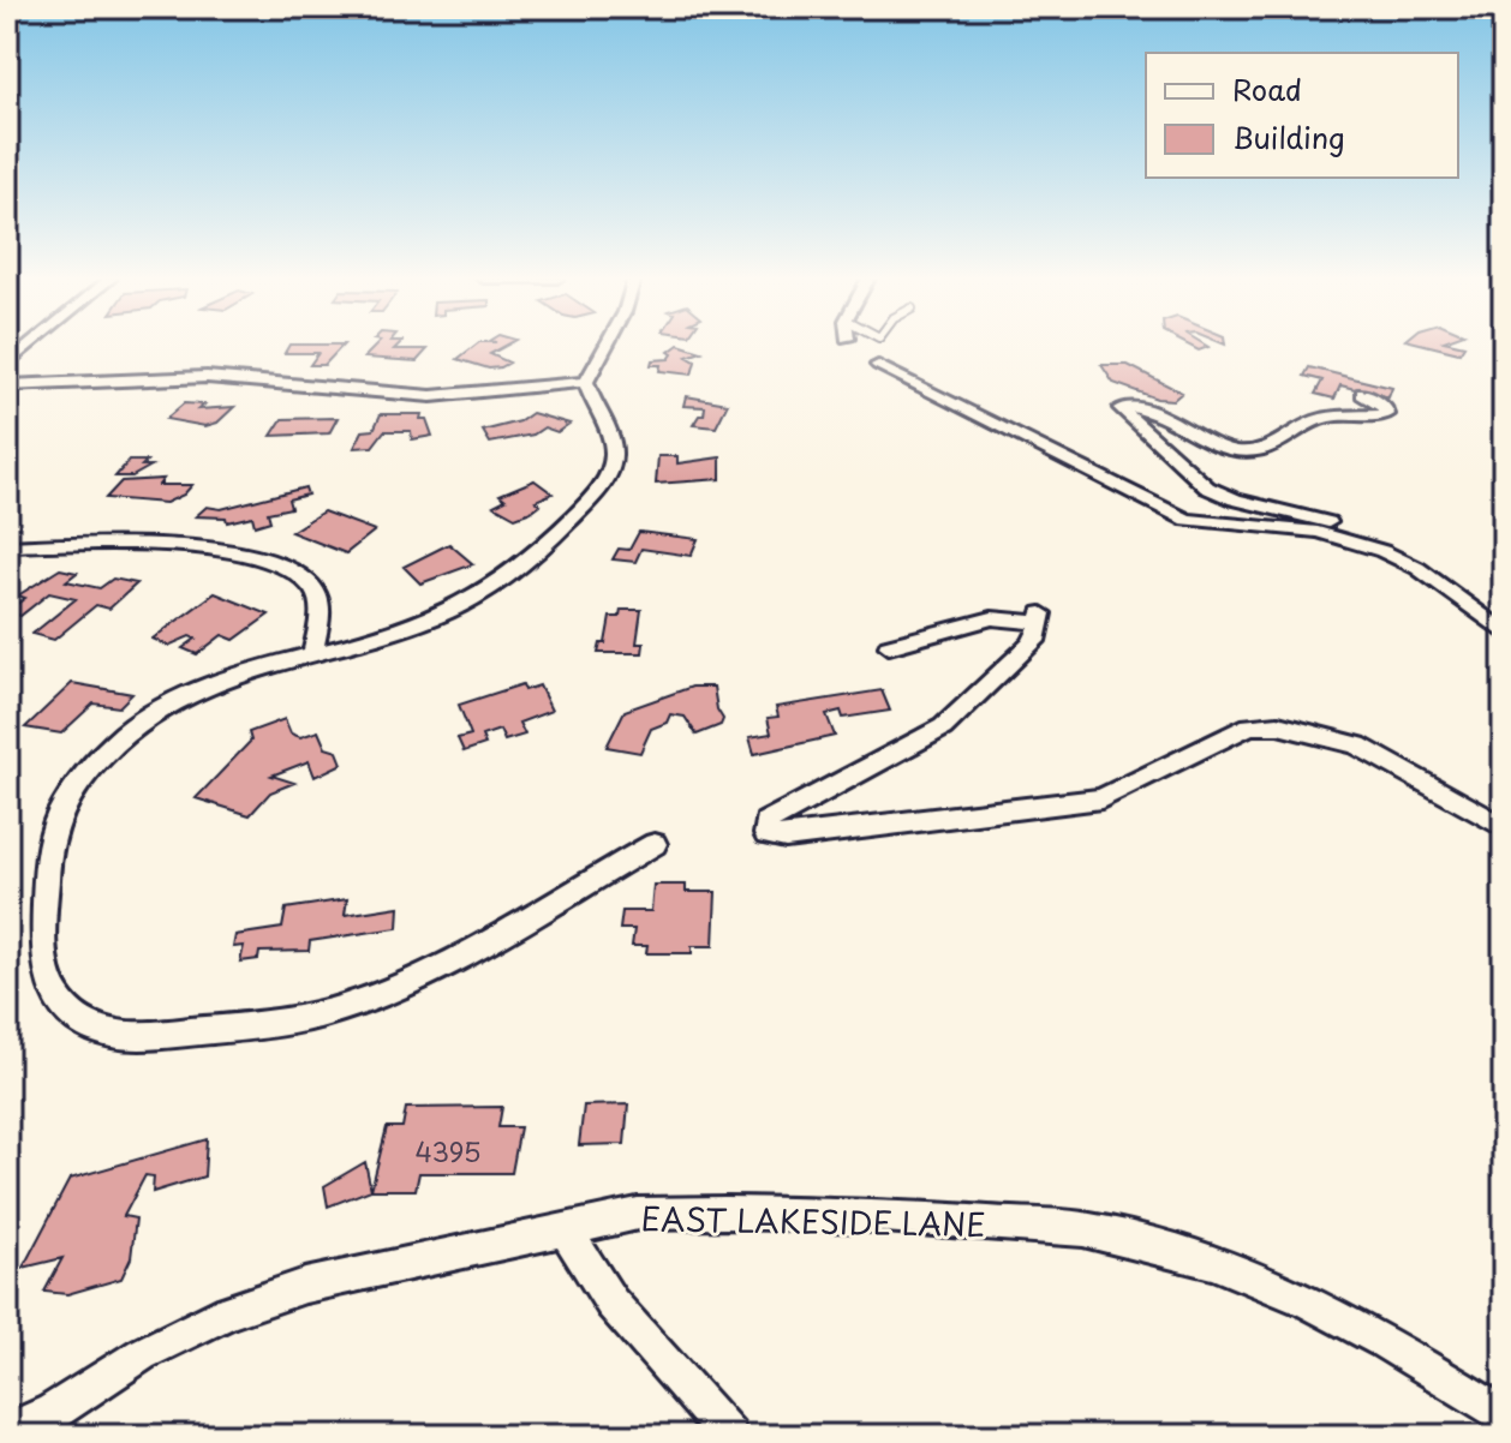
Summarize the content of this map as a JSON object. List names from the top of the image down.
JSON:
{
  "streets": {
    "street": ["EAST LAKESIDE LANE"]
  },
  "house_numbers": ["4395"],
  "legend": ["Road", "Building"]
}
